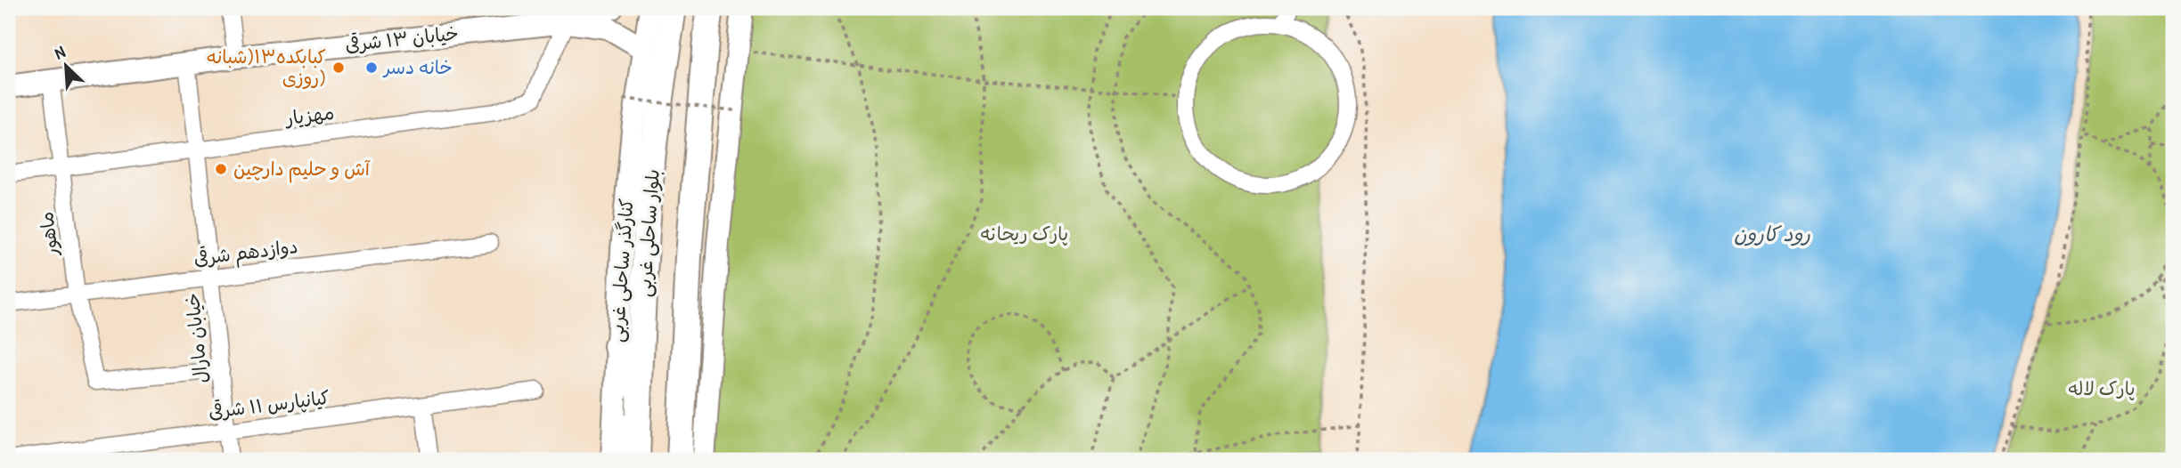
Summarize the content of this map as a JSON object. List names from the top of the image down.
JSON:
{
  "streets": {
    "main road": ["بلوار ساحلی غربی"],
    "street": [
      "خیابان ۱۳ شرقی",
      "مهزیار",
      "ماهور",
      "دوازدهم شرقی",
      "کنارگذر ساحلی غربی",
      "خیابان مارال",
      "کیانپارس ۱۱ شرقی"
    ]
  },
  "crossings": [
    ["خیابان ۱۳ شرقی", "مهزیار"],
    ["خیابان ۱۳ شرقی", "ماهور"],
    ["خیابان ۱۳ شرقی", "کنارگذر ساحلی غربی"],
    ["خیابان ۱۳ شرقی", "خیابان مارال"],
    ["مهزیار", "ماهور"],
    ["مهزیار", "خیابان مارال"],
    ["ماهور", "دوازدهم شرقی"],
    ["ماهور", "خیابان مارال"],
    ["دوازدهم شرقی", "خیابان مارال"],
    ["خیابان مارال", "کیانپارس ۱۱ شرقی"]
  ],
  "water": ["رود کارون"],
  "parks": ["پارک ریحانه", "پارک لاله"],
  "places": ["کبابکده۱۳(شبانه روزی)", "خانه دسر", "آش و حلیم دارچین"],
  "north": "top left"
}
